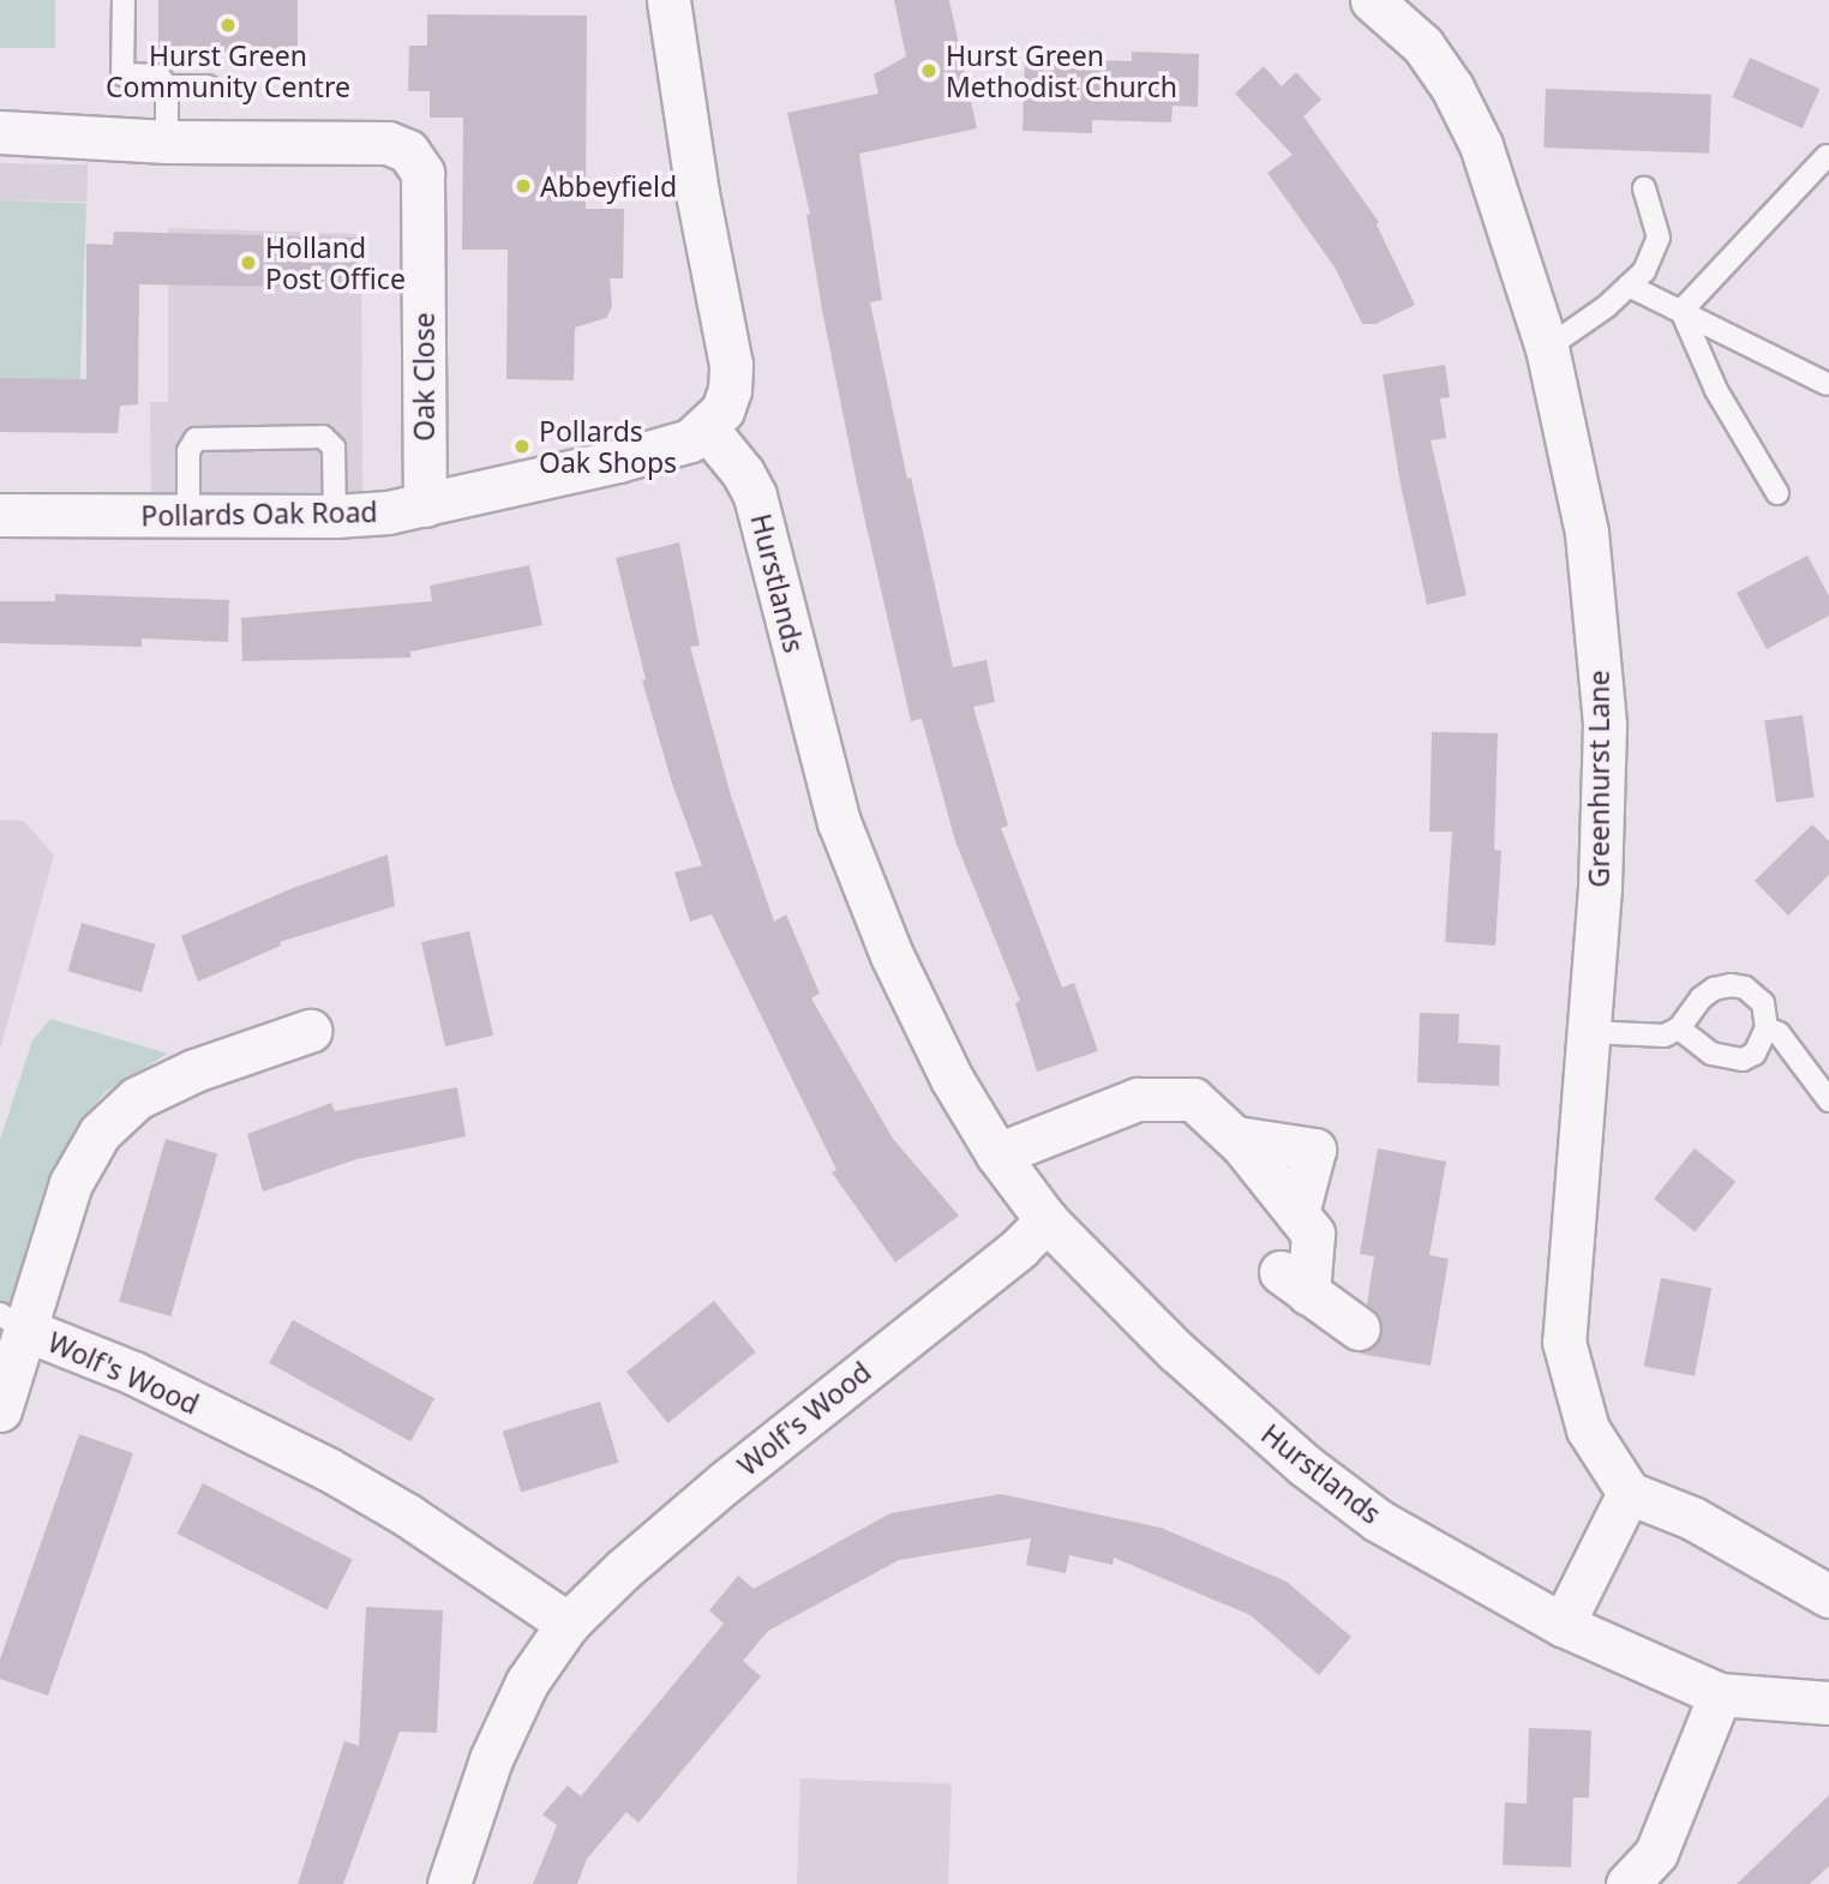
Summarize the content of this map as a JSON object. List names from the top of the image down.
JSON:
{
  "streets": {
    "street": [
      "Oak Close",
      "Pollards Oak Road",
      "Hurstlands",
      "Greenhurst Lane",
      "Wolf's Wood"
    ]
  },
  "crossings": [
    ["Oak Close", "Pollards Oak Road"],
    ["Pollards Oak Road", "Hurstlands"],
    ["Hurstlands", "Wolf's Wood"]
  ],
  "places": [
    "Hurst Green Community Centre",
    "Hurst Green Methodist Church",
    "Abbeyfield",
    "Holland Post Office",
    "Pollards Oak Shops"
  ]
}
